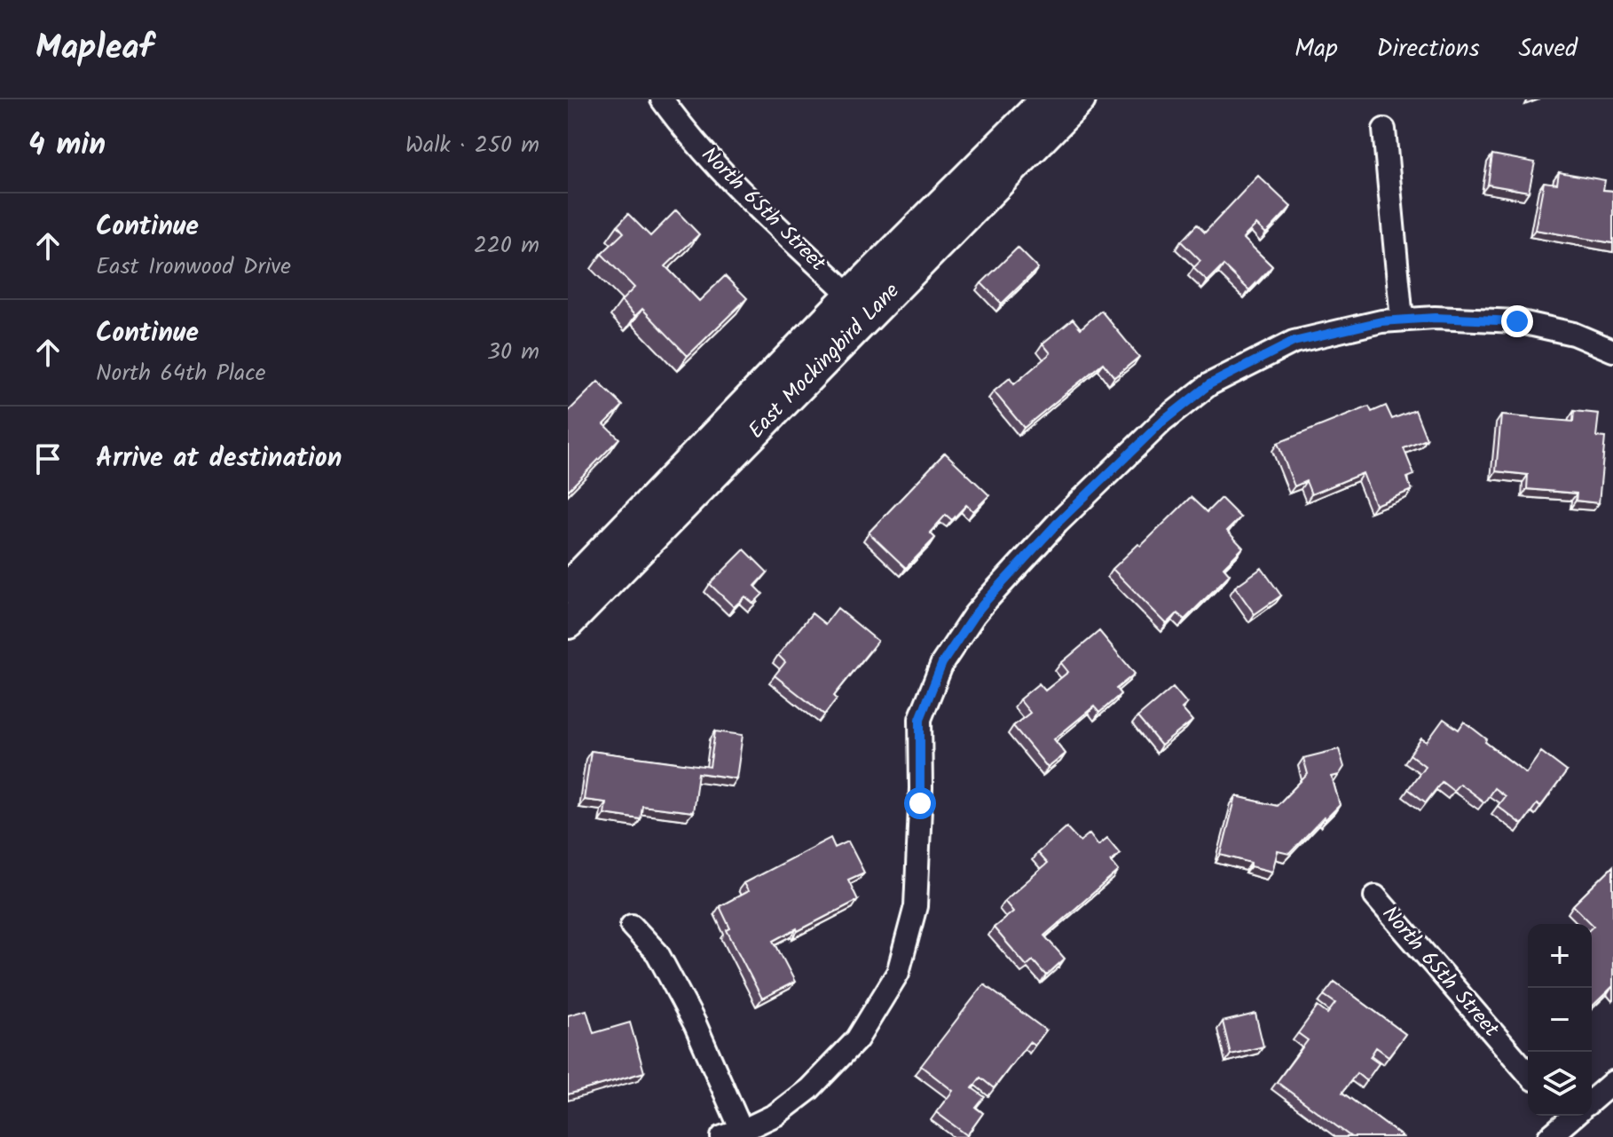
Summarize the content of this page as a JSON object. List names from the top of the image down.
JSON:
{
  "streets": {
    "street": ["North 65th Street", "East Mockingbird Lane"]
  },
  "crossings": [
    ["North 65th Street", "East Mockingbird Lane"]
  ],
  "page": {
    "header": "Mapleaf",
    "nav": ["Map", "Directions", "Saved"],
    "heading": ["4 min", "Walk · 250 m"],
    "list": [
      ["Continue", "East Ironwood Drive", "220 m"],
      ["Continue", "North 64th Place", "30 m"],
      "Arrive at destination"
    ],
    "map_buttons": ["+", "−"]
  }
}
